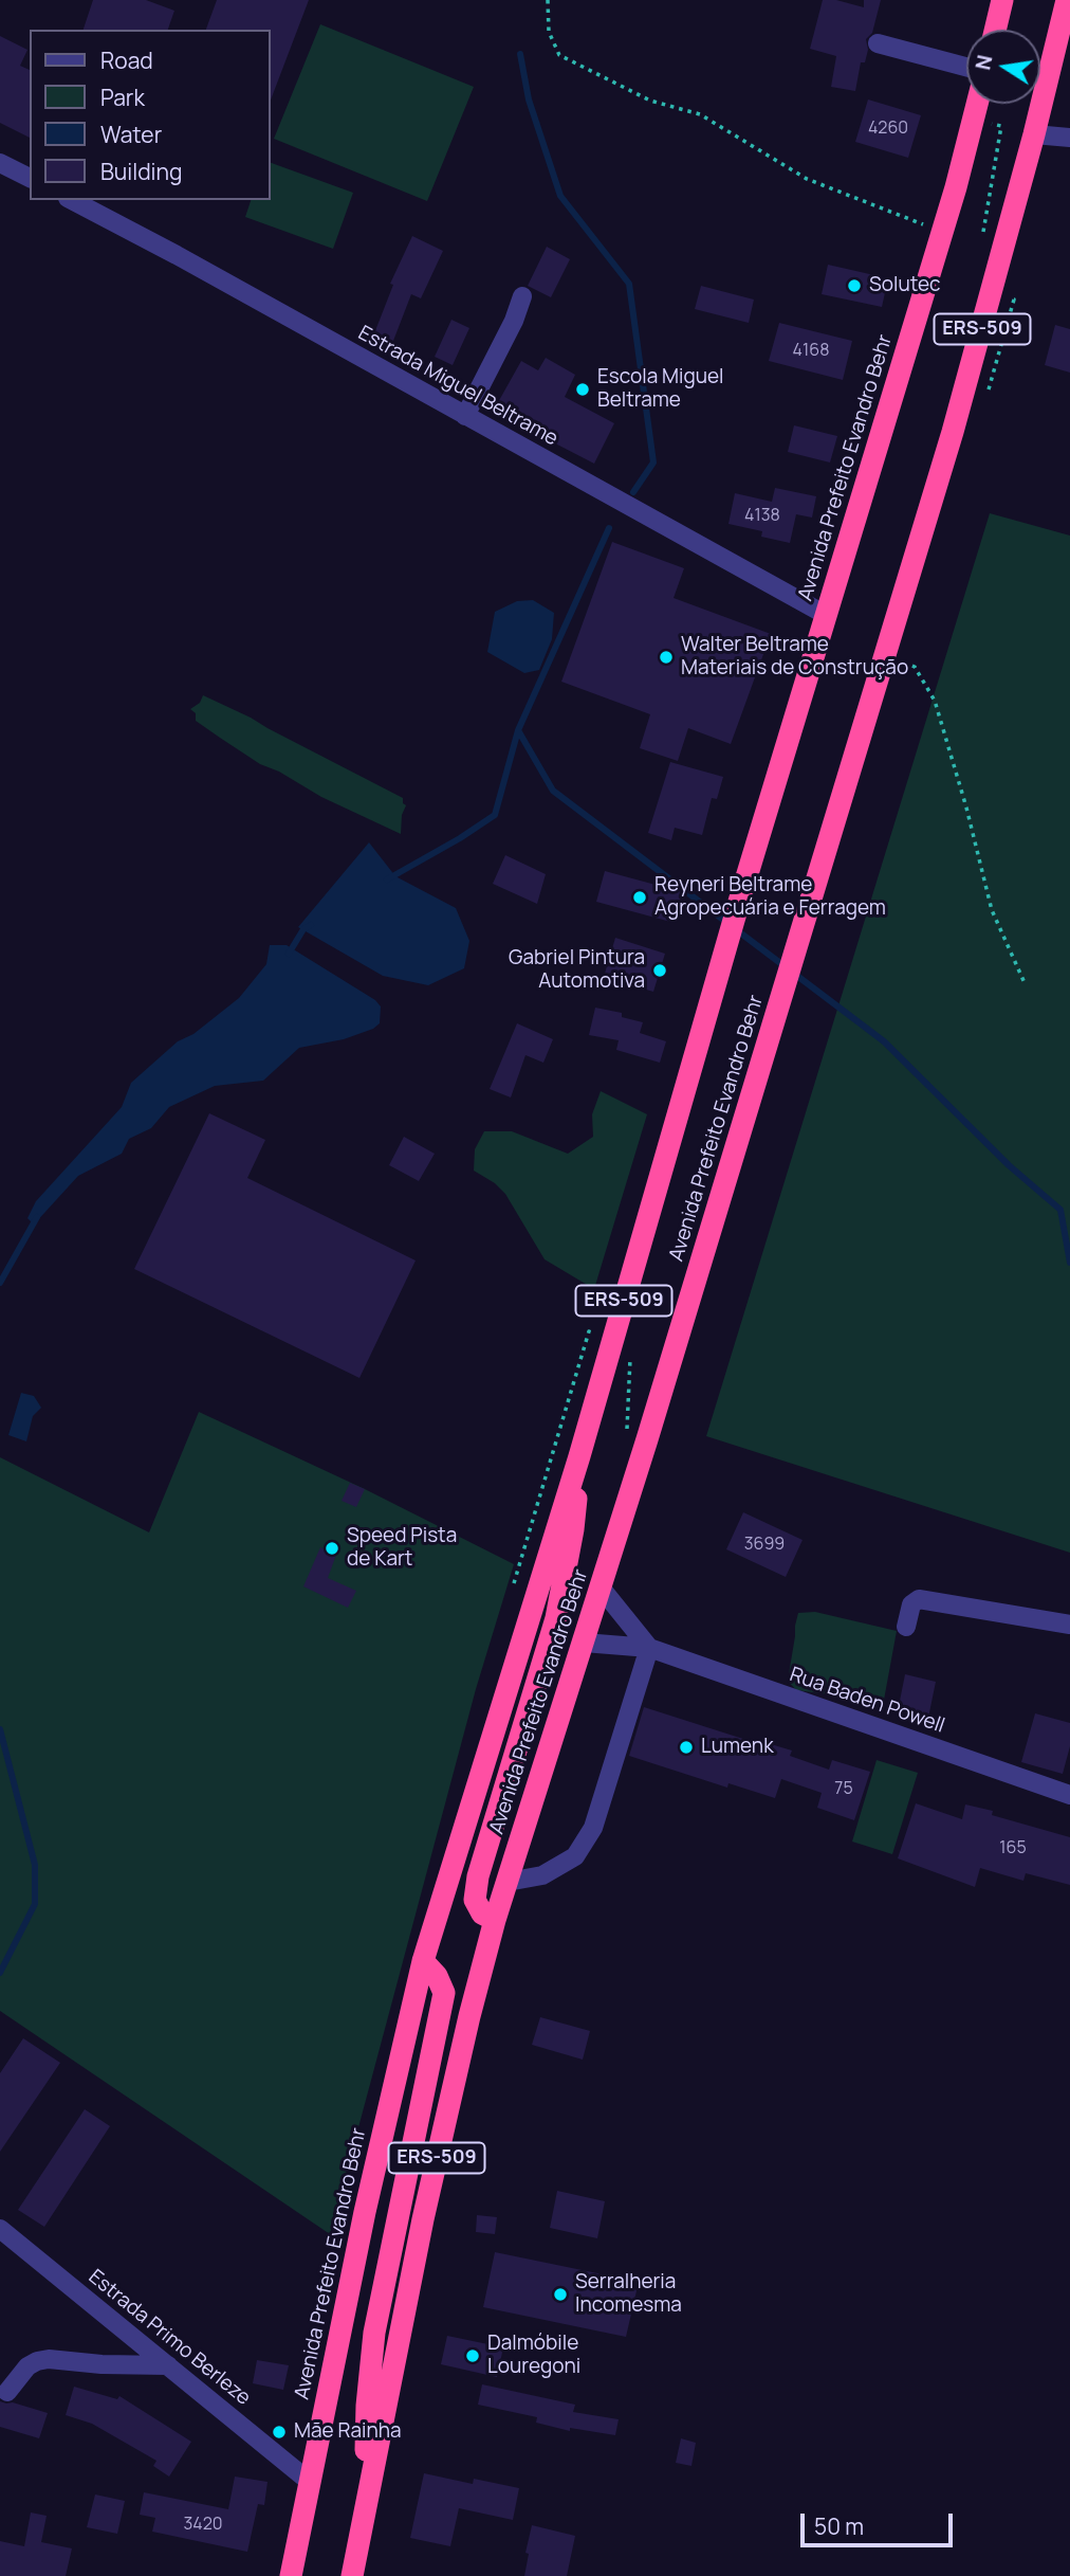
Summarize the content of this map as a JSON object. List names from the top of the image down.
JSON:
{
  "streets": {
    "highway": ["ERS-509", "Avenida Prefeito Evandro Behr"],
    "street": ["Estrada Miguel Beltrame", "Rua Baden Powell", "Estrada Primo Berleze"]
  },
  "crossings": [
    ["Estrada Miguel Beltrame", "Avenida Prefeito Evandro Behr"],
    ["Avenida Prefeito Evandro Behr", "Rua Baden Powell"],
    ["Avenida Prefeito Evandro Behr", "Estrada Primo Berleze"]
  ],
  "places": [
    "Solutec",
    "Escola Miguel Beltrame",
    "Walter Beltrame Materiais de Construção",
    "Reyneri Beltrame Agropecuária e Ferragem",
    "Gabriel Pintura Automotiva",
    "Speed Pista de Kart",
    "Lumenk",
    "Serralheria Incomesma",
    "Dalmóbile Louregoni",
    "Mãe Rainha"
  ],
  "house_numbers": [
    "4260",
    "4168",
    "4138",
    "3699",
    "75",
    "165",
    "3420"
  ],
  "legend": [
    "Road",
    "Park",
    "Water",
    "Building"
  ],
  "scale_bar": "50 m",
  "north": "left"
}
